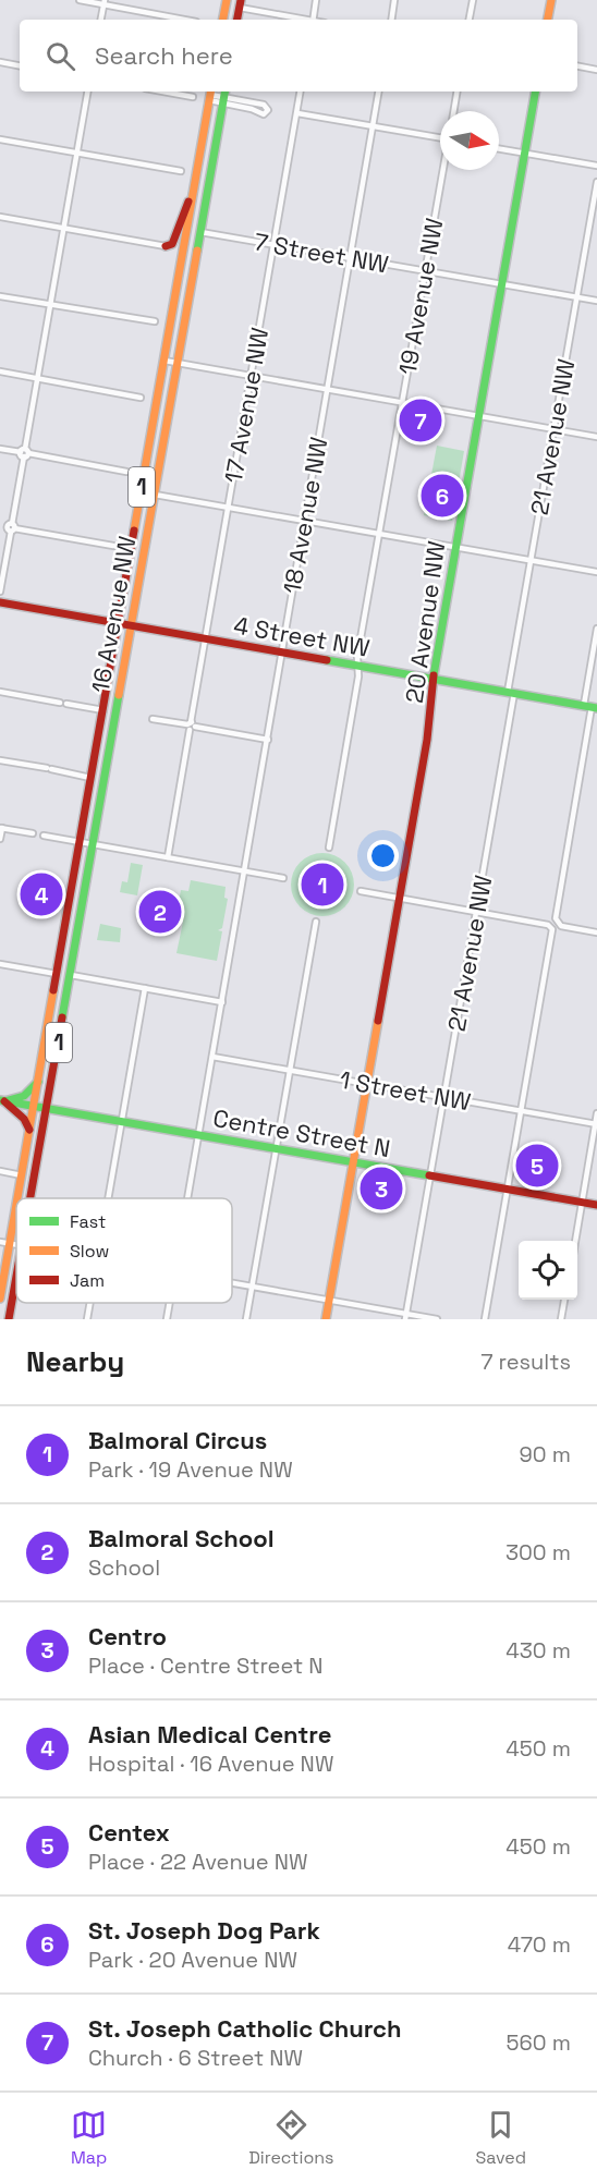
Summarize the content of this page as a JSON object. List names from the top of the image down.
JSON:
{
  "streets": {
    "main road": [
      "1",
      "16 Avenue NW",
      "20 Avenue NW",
      "4 Street NW",
      "Centre Street N"
    ],
    "street": [
      "7 Street NW",
      "19 Avenue NW",
      "17 Avenue NW",
      "21 Avenue NW",
      "18 Avenue NW",
      "1 Street NW"
    ]
  },
  "crossings": [
    ["7 Street NW", "19 Avenue NW"],
    ["7 Street NW", "17 Avenue NW"],
    ["7 Street NW", "21 Avenue NW"],
    ["7 Street NW", "18 Avenue NW"],
    ["7 Street NW", "16 Avenue NW"],
    ["7 Street NW", "20 Avenue NW"],
    ["19 Avenue NW", "4 Street NW"],
    ["17 Avenue NW", "4 Street NW"],
    ["21 Avenue NW", "4 Street NW"],
    ["21 Avenue NW", "1 Street NW"],
    ["21 Avenue NW", "Centre Street N"],
    ["1", "16 Avenue NW"],
    ["1", "Centre Street N"],
    ["18 Avenue NW", "4 Street NW"],
    ["18 Avenue NW", "1 Street NW"],
    ["18 Avenue NW", "Centre Street N"],
    ["16 Avenue NW", "4 Street NW"],
    ["16 Avenue NW", "Centre Street N"],
    ["20 Avenue NW", "4 Street NW"],
    ["20 Avenue NW", "1 Street NW"],
    ["20 Avenue NW", "Centre Street N"]
  ],
  "legend": ["Fast", "Slow", "Jam"],
  "north": "right",
  "page": {
    "search": "Search here",
    "pins": [
      "7",
      "6",
      "1",
      "4",
      "2",
      "5",
      "3"
    ],
    "heading": ["Nearby", "7 results"],
    "list": [
      {
        "mark": "1",
        "name": "Balmoral Circus",
        "note": "Park · 19 Avenue NW",
        "value": "90 m"
      },
      {
        "mark": "2",
        "name": "Balmoral School",
        "note": "School",
        "value": "300 m"
      },
      {
        "mark": "3",
        "name": "Centro",
        "note": "Place · Centre Street N",
        "value": "430 m"
      },
      {
        "mark": "4",
        "name": "Asian Medical Centre",
        "note": "Hospital · 16 Avenue NW",
        "value": "450 m"
      },
      {
        "mark": "5",
        "name": "Centex",
        "note": "Place · 22 Avenue NW",
        "value": "450 m"
      },
      {
        "mark": "6",
        "name": "St. Joseph Dog Park",
        "note": "Park · 20 Avenue NW",
        "value": "470 m"
      },
      {
        "mark": "7",
        "name": "St. Joseph Catholic Church",
        "note": "Church · 6 Street NW",
        "value": "560 m"
      }
    ],
    "nav": ["Map", "Directions", "Saved"]
  }
}
